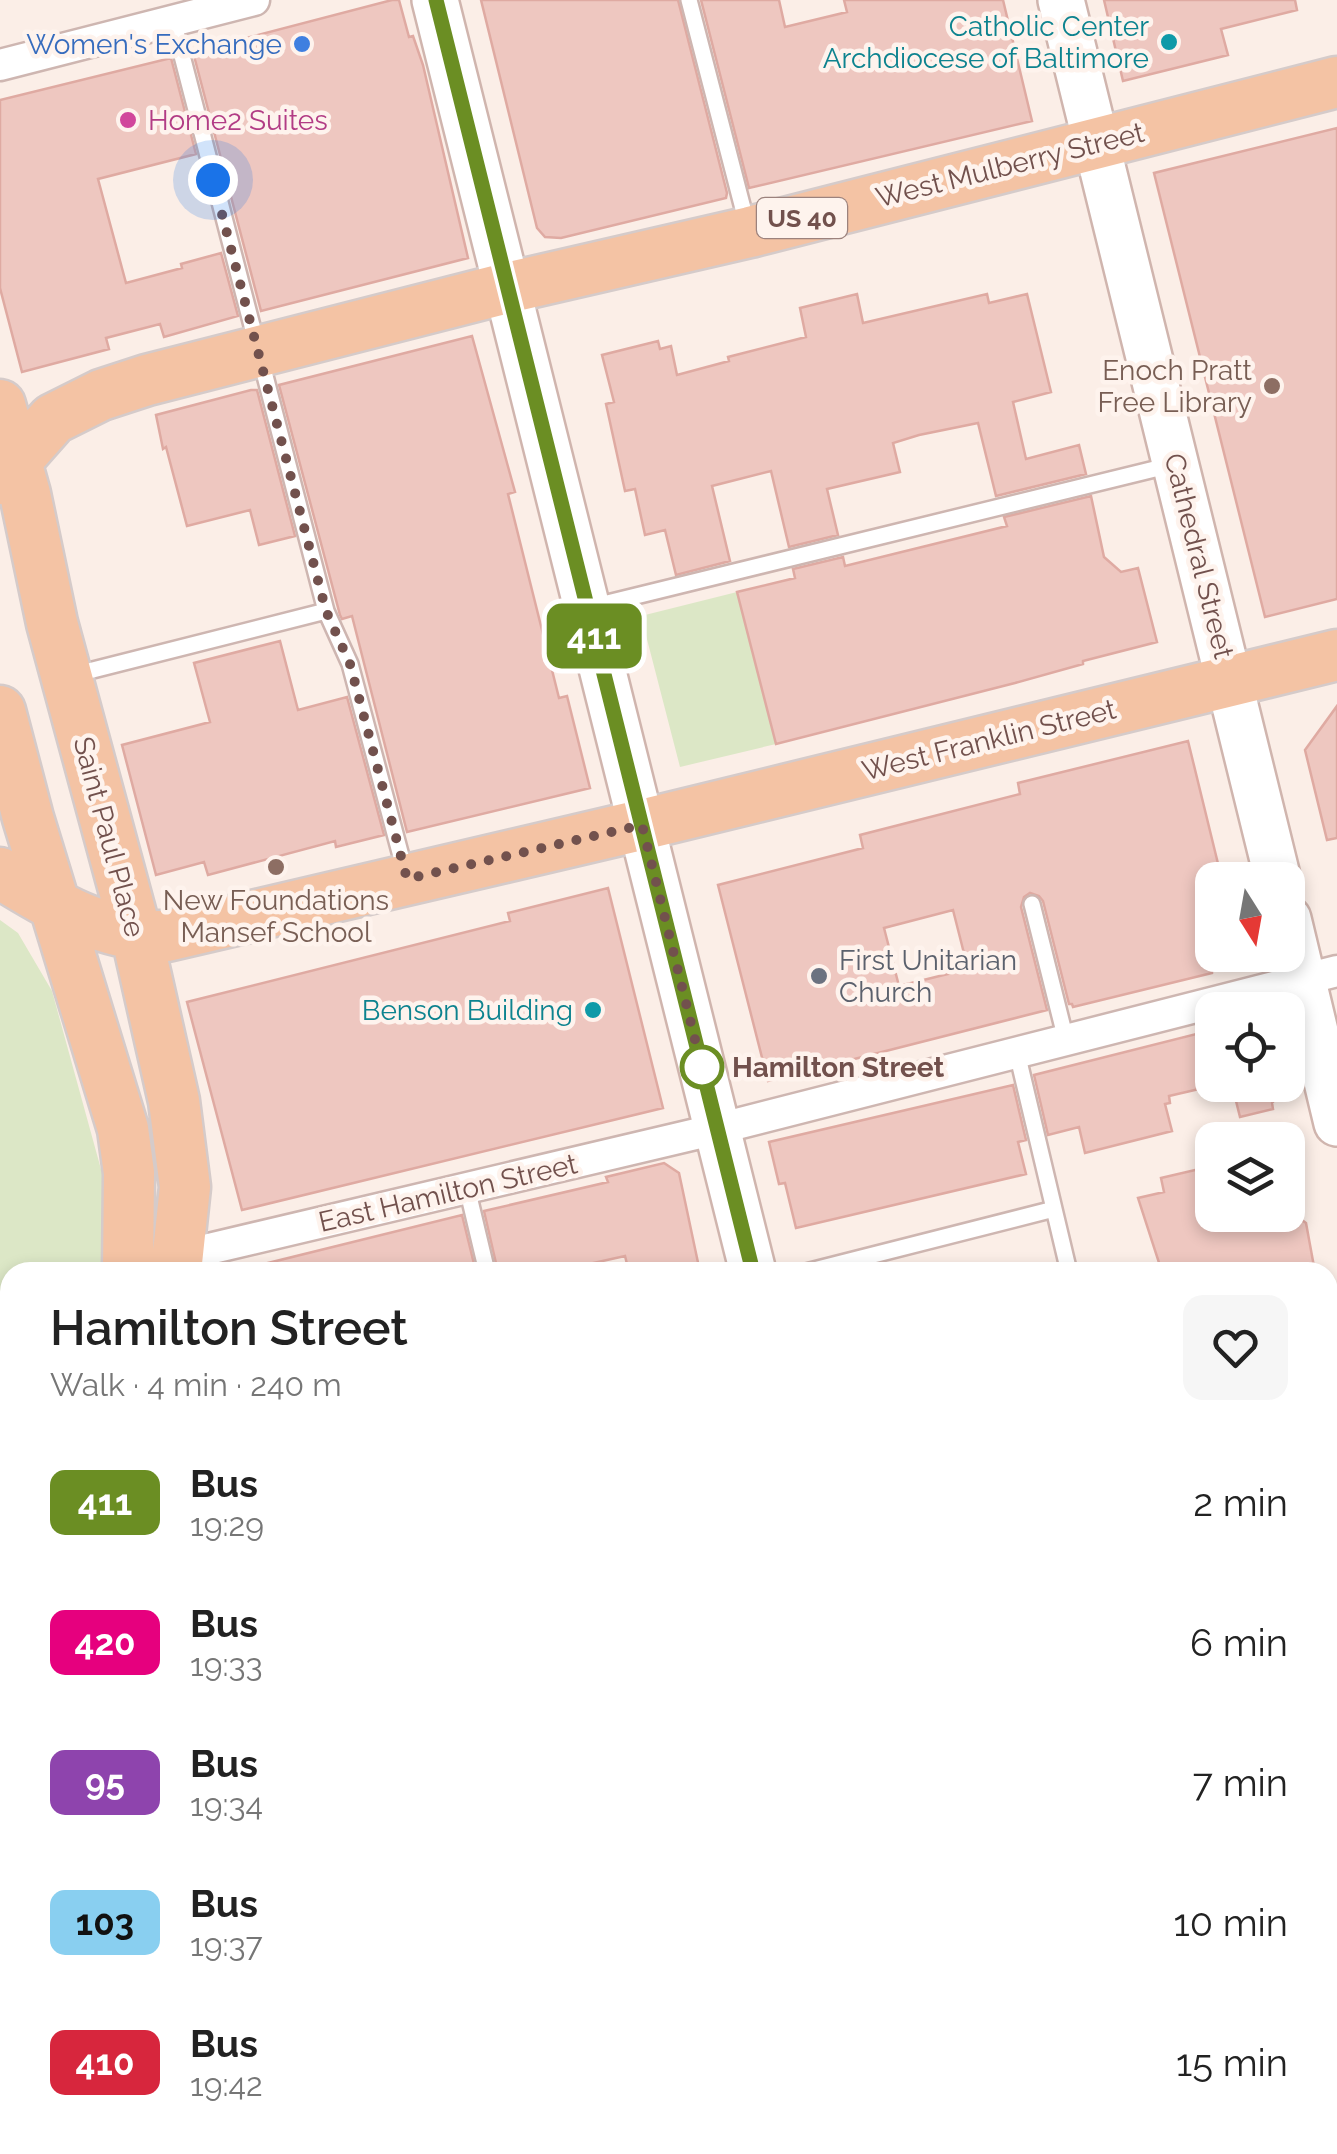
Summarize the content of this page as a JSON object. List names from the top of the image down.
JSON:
{
  "streets": {
    "main road": [
      "West Mulberry Street",
      "US 40",
      "Cathedral Street",
      "West Franklin Street",
      "Saint Paul Place"
    ],
    "street": ["East Hamilton Street"]
  },
  "crossings": [
    ["West Mulberry Street", "US 40"],
    ["West Mulberry Street", "Cathedral Street"],
    ["US 40", "Saint Paul Place"],
    ["Cathedral Street", "West Franklin Street"],
    ["West Franklin Street", "Saint Paul Place"]
  ],
  "places": [
    "Catholic Center Archdiocese of Baltimore",
    "Women's Exchange",
    "Home2 Suites",
    "Enoch Pratt Free Library",
    "New Foundations Mansef School",
    "First Unitarian Church",
    "Benson Building",
    "Hamilton Street"
  ],
  "lines": ["bus line 411"],
  "north": "bottom",
  "page": {
    "on_map": "411",
    "heading": ["Hamilton Street", "Walk · 4 min · 240 m"],
    "list": [
      {
        "mark": "411",
        "name": "Bus",
        "note": "19:29",
        "value": "2 min"
      },
      {
        "mark": "420",
        "name": "Bus",
        "note": "19:33",
        "value": "6 min"
      },
      {
        "mark": "95",
        "name": "Bus",
        "note": "19:34",
        "value": "7 min"
      },
      {
        "mark": "103",
        "name": "Bus",
        "note": "19:37",
        "value": "10 min"
      },
      {
        "mark": "410",
        "name": "Bus",
        "note": "19:42",
        "value": "15 min"
      }
    ]
  }
}
